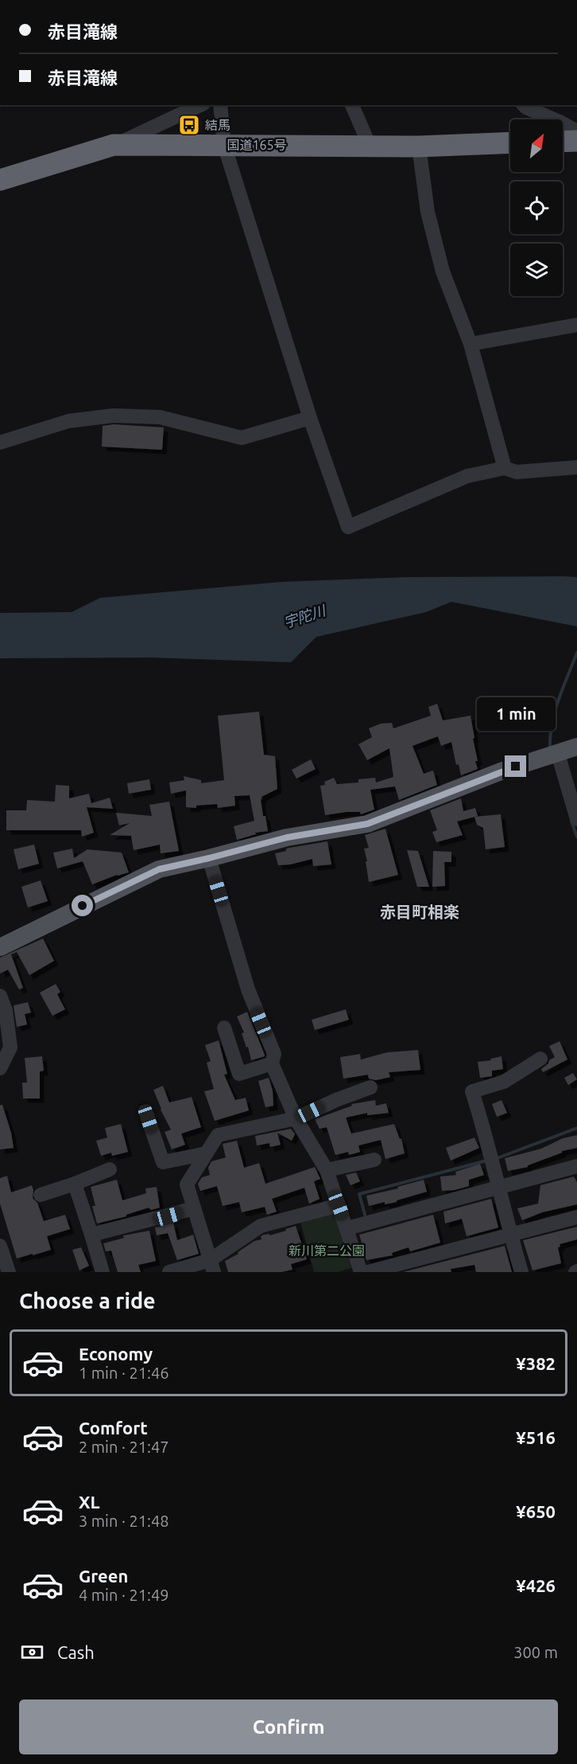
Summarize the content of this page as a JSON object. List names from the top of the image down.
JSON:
{
  "streets": {
    "highway": ["国道165号"]
  },
  "districts": ["赤目町相楽"],
  "water": ["宇陀川"],
  "parks": ["新川第二公園"],
  "places": {
    "bus stop": ["結馬"]
  },
  "north": "top right",
  "page": {
    "banner": ["赤目滝線", "赤目滝線"],
    "bubble": "1 min",
    "heading": "Choose a ride",
    "list": [
      {
        "name": "Economy",
        "note": "1 min · 21:46",
        "value": "¥382"
      },
      {
        "name": "Comfort",
        "note": "2 min · 21:47",
        "value": "¥516"
      },
      {
        "name": "XL",
        "note": "3 min · 21:48",
        "value": "¥650"
      },
      {
        "name": "Green",
        "note": "4 min · 21:49",
        "value": "¥426"
      }
    ],
    "pay": ["Cash", "300 m"],
    "buttons": "Confirm"
  }
}
